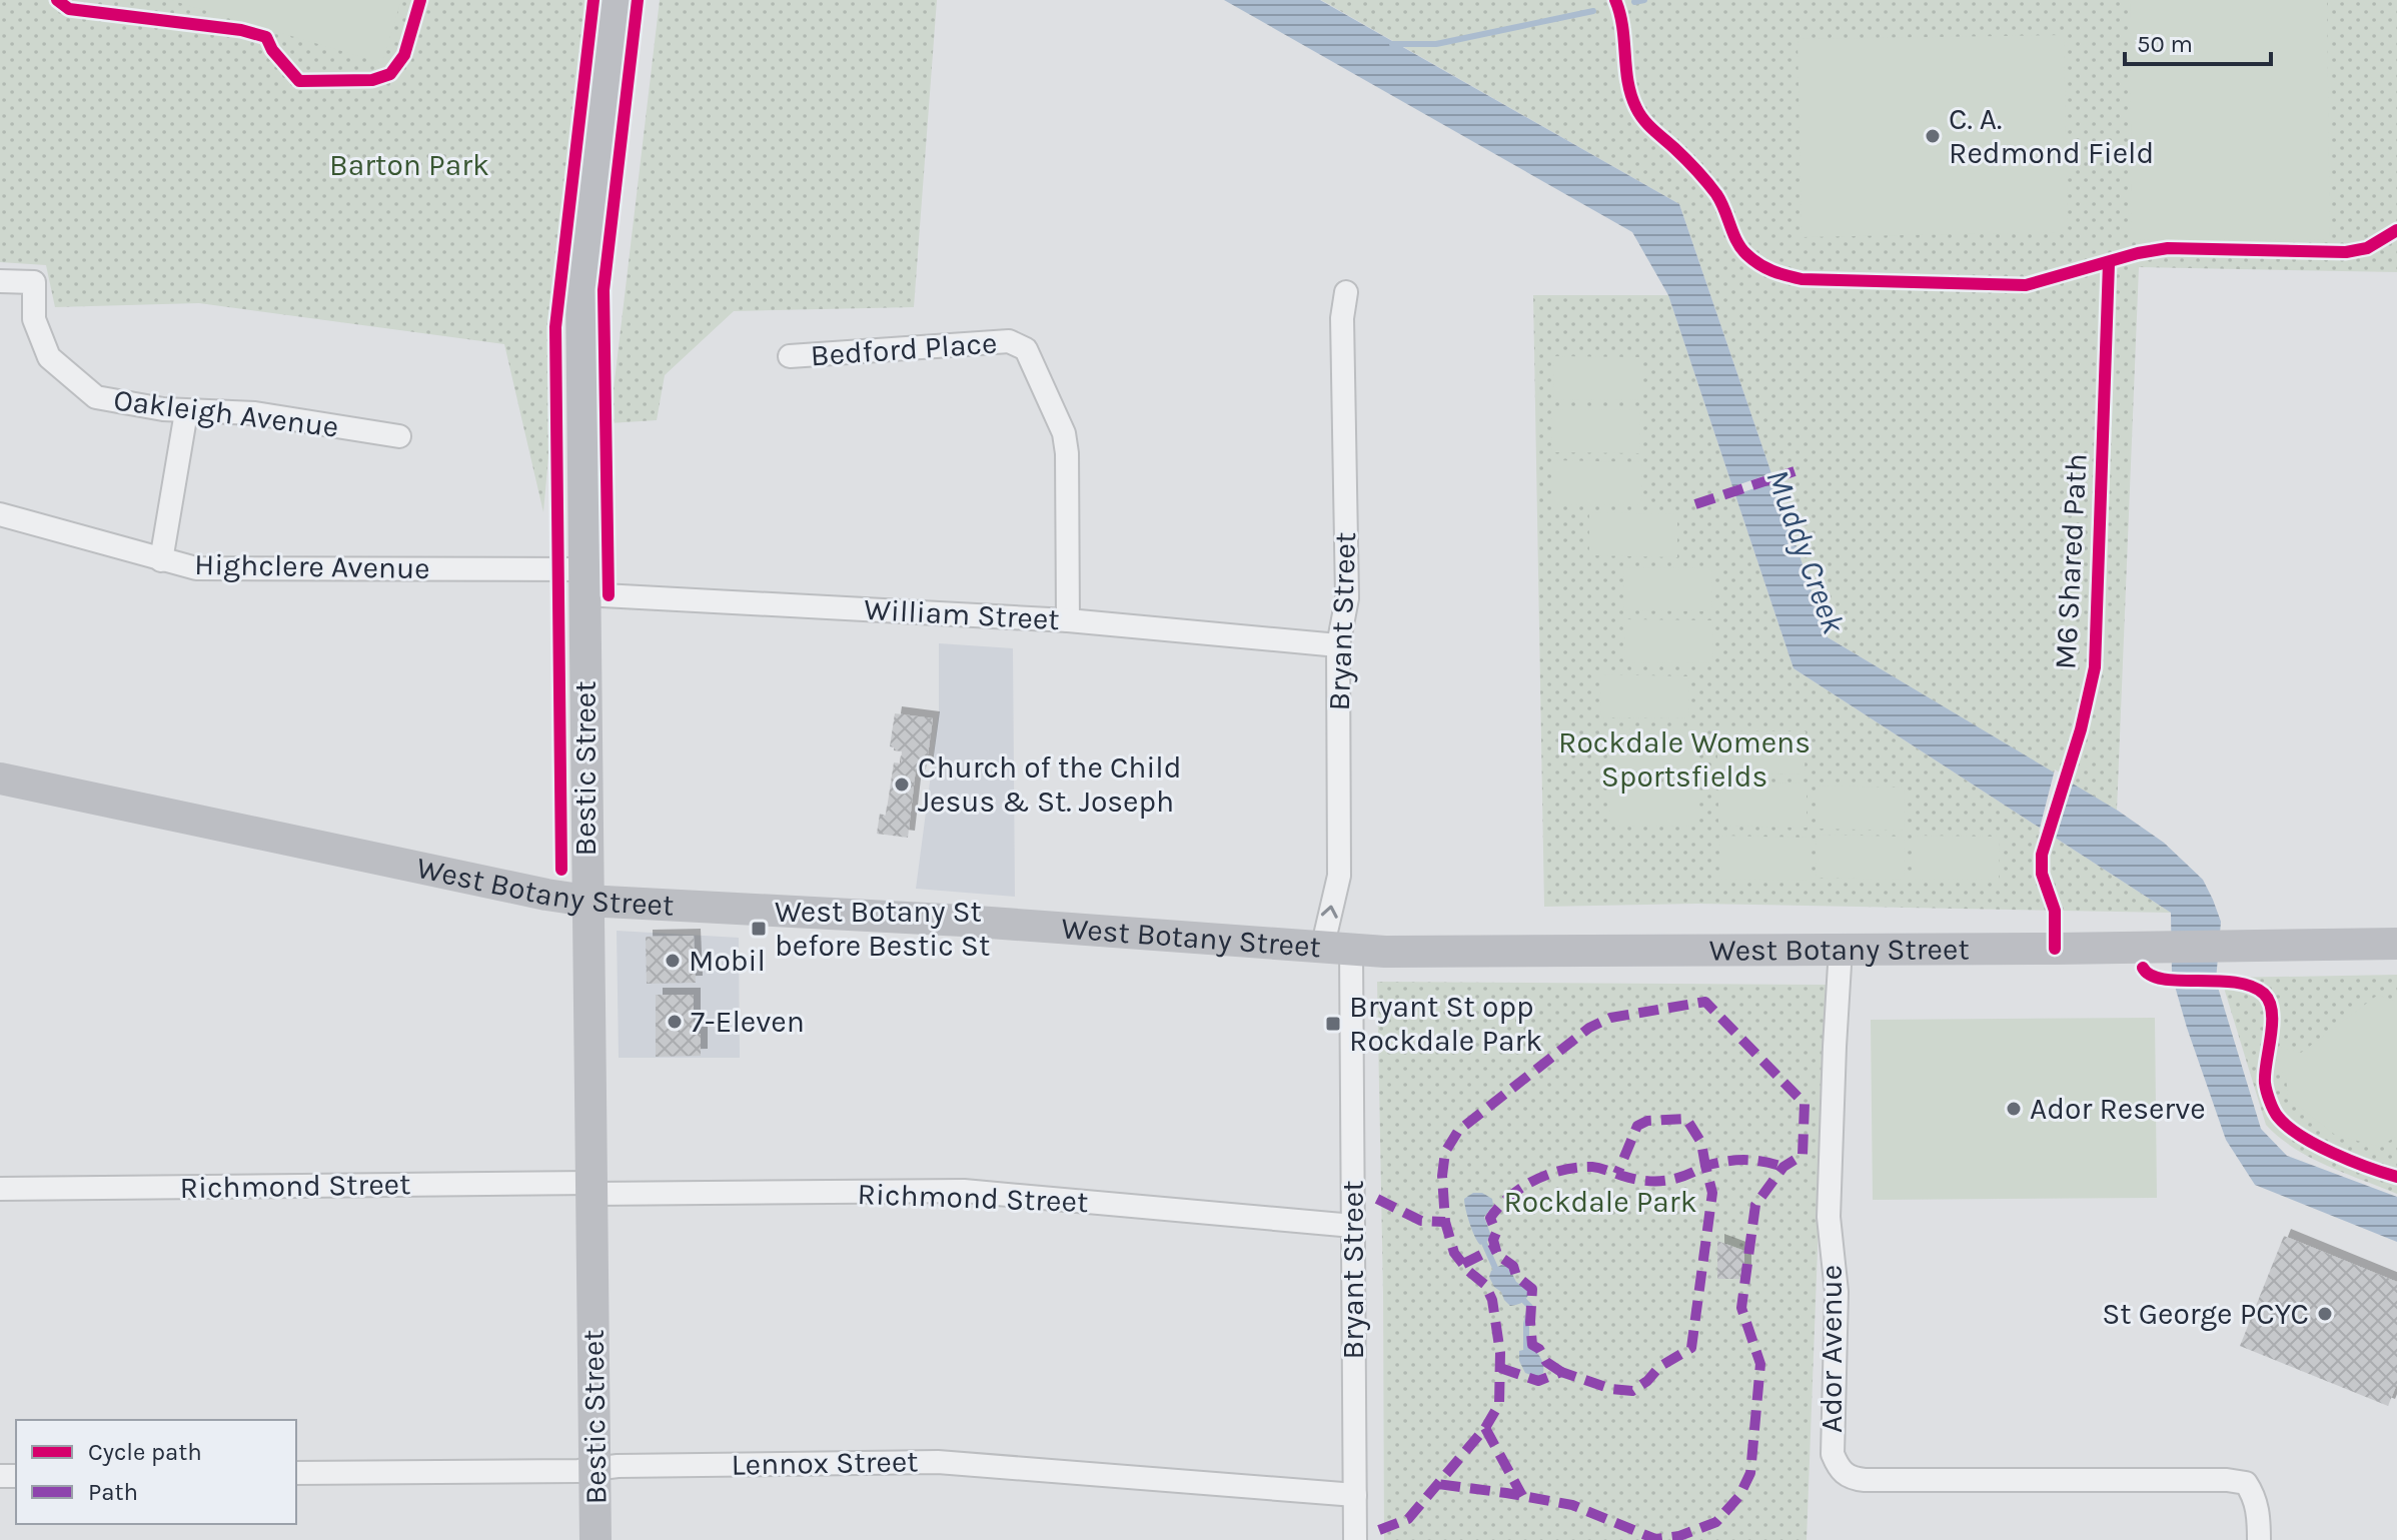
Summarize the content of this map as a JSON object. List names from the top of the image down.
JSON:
{
  "streets": {
    "main road": ["Bestic Street", "West Botany Street"],
    "street": [
      "Bedford Place",
      "Oakleigh Avenue",
      "Highclere Avenue",
      "William Street",
      "Bryant Street",
      "Richmond Street",
      "Ador Avenue",
      "Lennox Street"
    ],
    "cycle path": ["M6 Shared Path"]
  },
  "crossings": [
    ["Bedford Place", "William Street"],
    ["Highclere Avenue", "William Street"],
    ["Highclere Avenue", "Bestic Street"],
    ["William Street", "Bryant Street"],
    ["William Street", "Bestic Street"],
    ["Bryant Street", "West Botany Street"],
    ["Bryant Street", "Richmond Street"],
    ["Bryant Street", "Lennox Street"],
    ["Bestic Street", "West Botany Street"],
    ["Bestic Street", "Richmond Street"],
    ["Bestic Street", "Lennox Street"],
    ["West Botany Street", "Ador Avenue"]
  ],
  "water": ["Muddy Creek"],
  "parks": ["Barton Park", "Rockdale Womens Sportsfields", "Rockdale Park"],
  "places": {
    "other": [
      "C. A. Redmond Field",
      "Church of the Child Jesus & St. Joseph",
      "Mobil",
      "7-Eleven",
      "Ador Reserve",
      "St George PCYC"
    ],
    "transit": ["West Botany St before Bestic St", "Bryant St opp Rockdale Park"]
  },
  "legend": ["Cycle path", "Path"],
  "scale_bar": "50 m"
}
